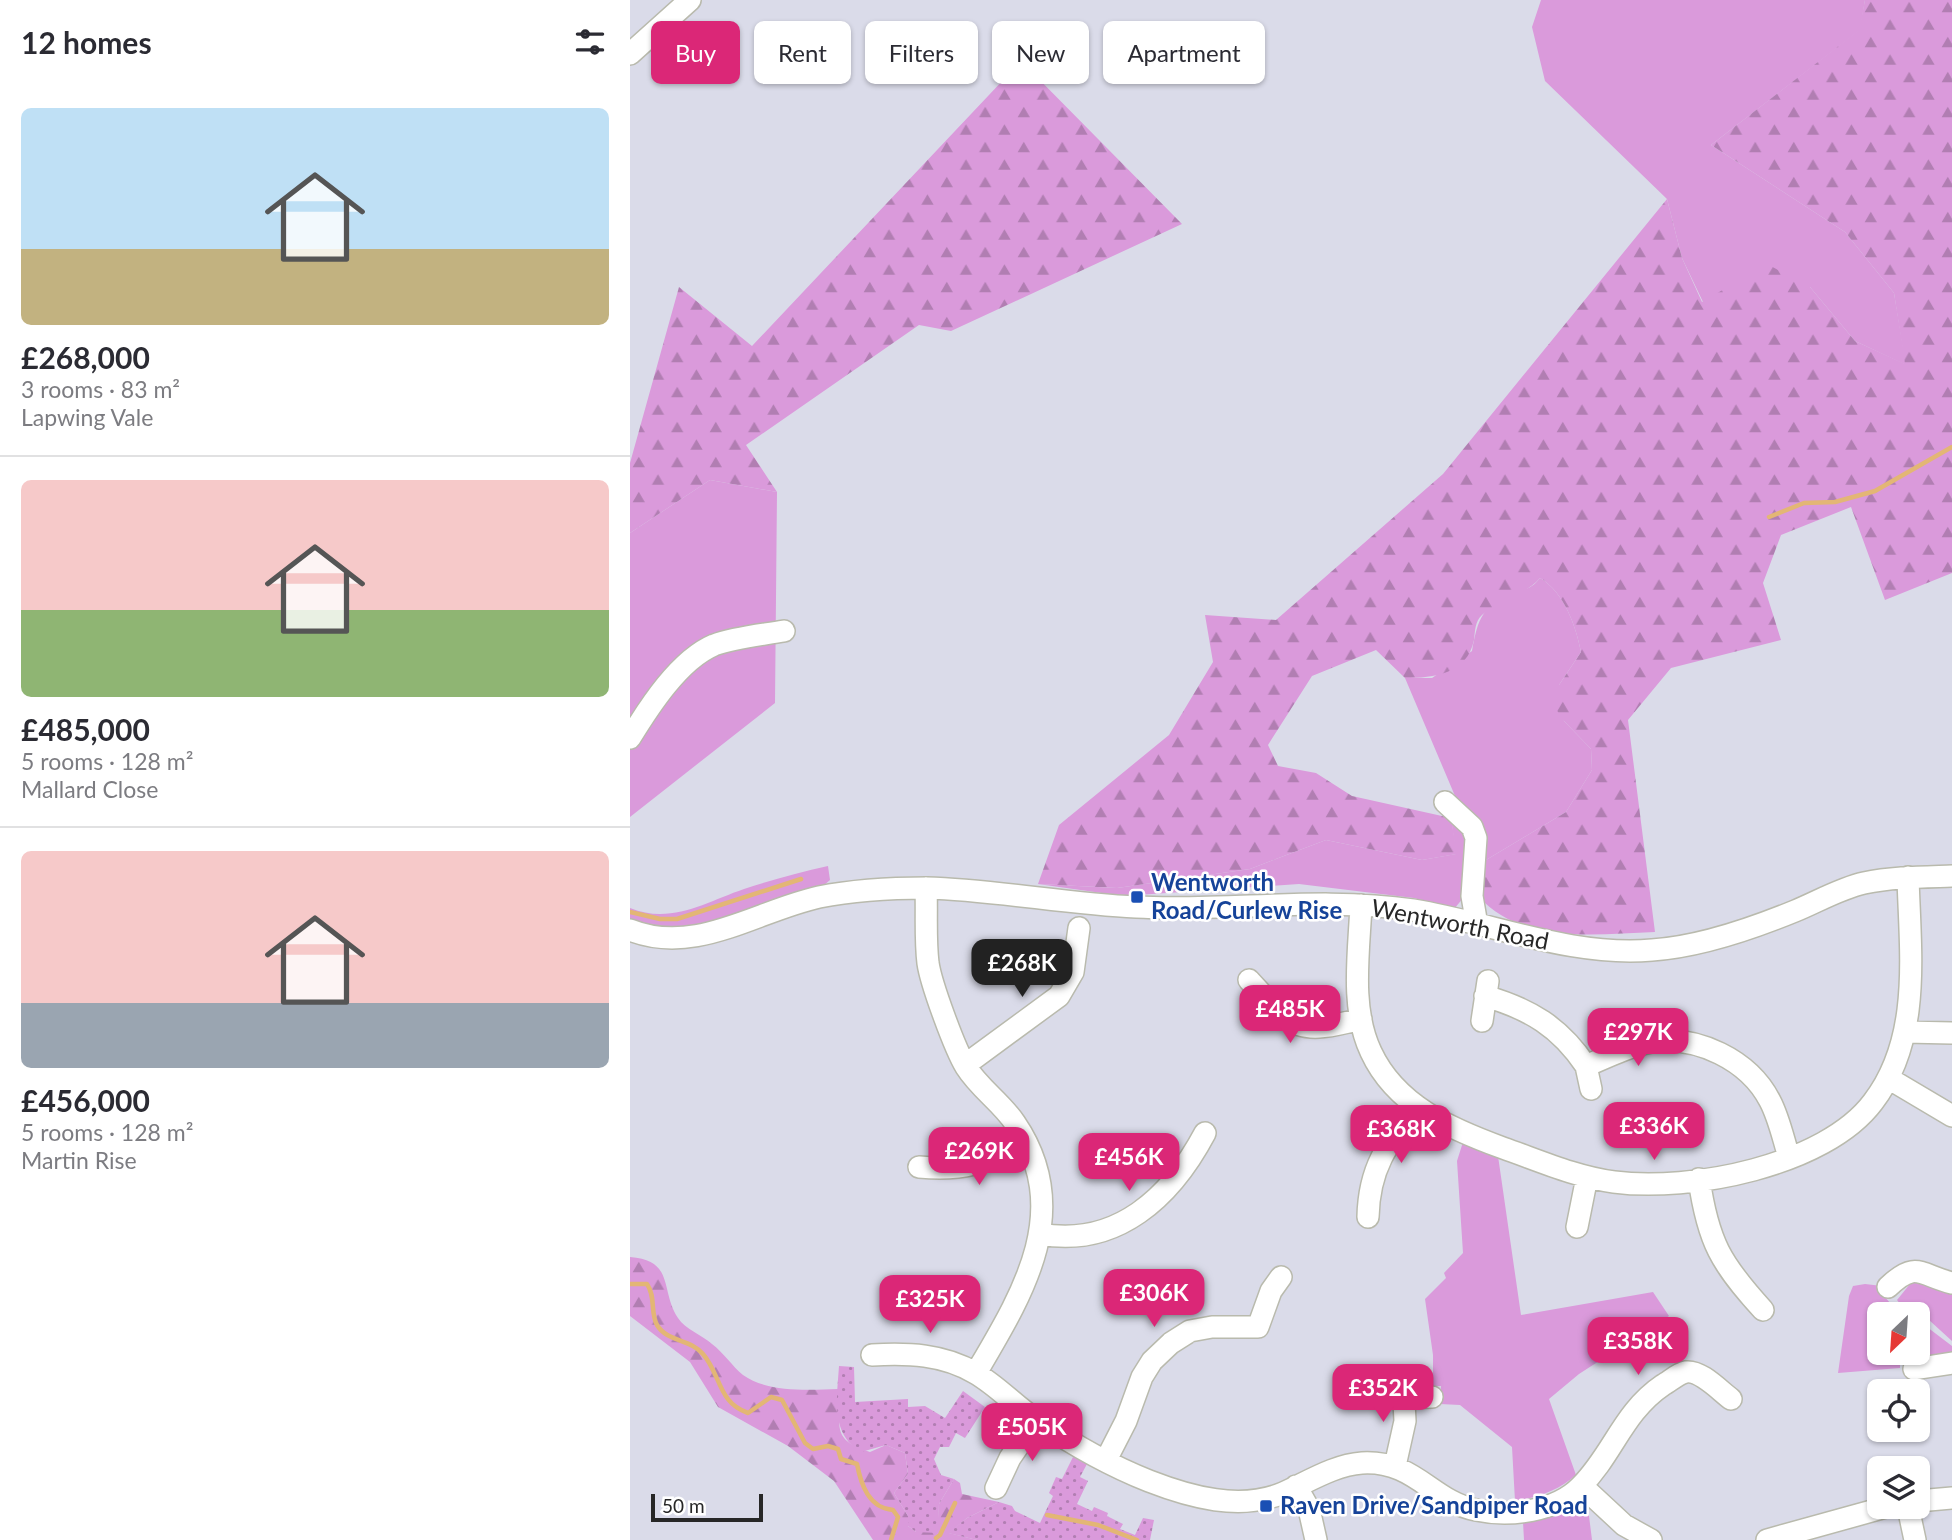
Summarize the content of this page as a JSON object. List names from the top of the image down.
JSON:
{
  "streets": {
    "street": ["Wentworth Road"]
  },
  "places": {
    "transit": ["Wentworth Road/Curlew Rise", "Raven Drive/Sandpiper Road"]
  },
  "scale_bar": "50 m",
  "north": "bottom left",
  "page": {
    "heading": "12 homes",
    "chip": [
      "Buy",
      "Rent",
      "Filters",
      "New",
      "Apartment"
    ],
    "list": [
      {
        "name": "£268,000",
        "note": "3 rooms · 83 m² · Lapwing Vale"
      },
      {
        "name": "£485,000",
        "note": "5 rooms · 128 m² · Mallard Close"
      },
      {
        "name": "£456,000",
        "note": "5 rooms · 128 m² · Martin Rise"
      }
    ],
    "price": [
      "£268K",
      "£485K",
      "£297K",
      "£336K",
      "£368K",
      "£269K",
      "£456K",
      "£306K",
      "£325K",
      "£358K",
      "£352K",
      "£505K"
    ],
    "scale": "50 m"
  }
}
